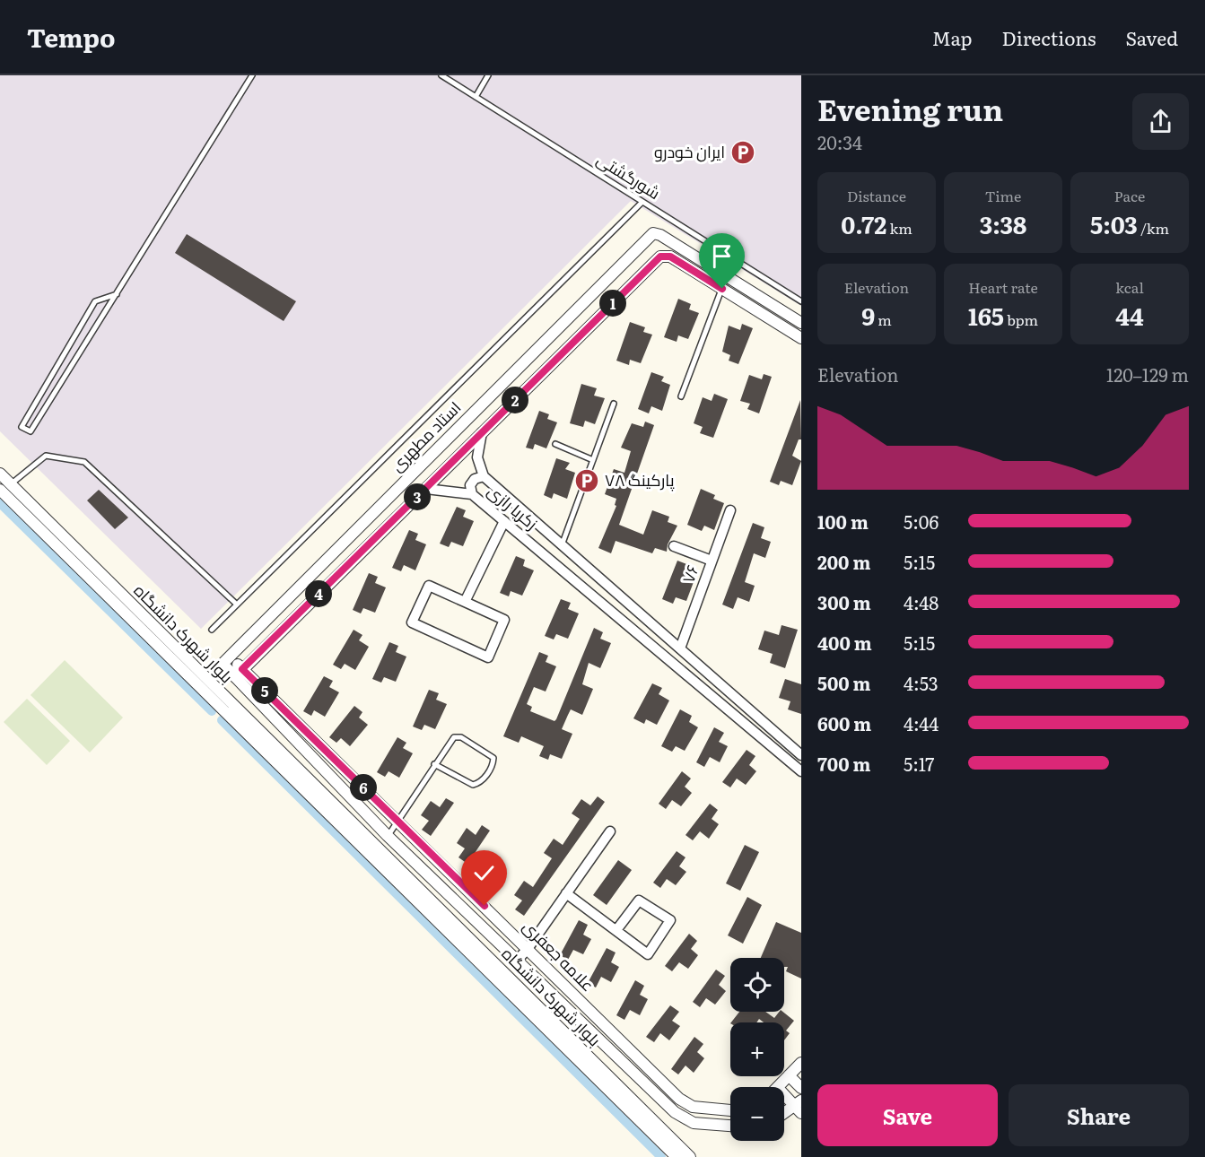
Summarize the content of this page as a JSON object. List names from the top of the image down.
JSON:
{
  "streets": {
    "street": [
      "استاد مطهری",
      "زکریا رازی",
      "۷۶",
      "بلوار شهرک دانشگاه",
      "علامه جعفری"
    ],
    "lane": ["شورگشتی"]
  },
  "crossings": [
    ["استاد مطهری", "علامه جعفری"],
    ["زکریا رازی", "۷۶"]
  ],
  "places": {
    "parking": ["ایران خودرو", "پارکینگ ۷۸"]
  },
  "page": {
    "header": "Tempo",
    "nav": ["Map", "Directions", "Saved"],
    "heading": ["Evening run", "20:34"],
    "stats": [
      ["Distance", "0.72 km"],
      ["Time", "3:38"],
      ["Pace", "5:03 /km"],
      ["Elevation", "9 m"],
      ["Heart rate", "165 bpm"],
      ["kcal", "44"]
    ],
    "pins": [
      "1",
      "2",
      "3",
      "4",
      "5",
      "6"
    ],
    "chart": ["Elevation", "120–129 m"],
    "list": [
      {
        "name": "100 m",
        "note": "5:06"
      },
      {
        "name": "200 m",
        "note": "5:15"
      },
      {
        "name": "300 m",
        "note": "4:48"
      },
      {
        "name": "400 m",
        "note": "5:15"
      },
      {
        "name": "500 m",
        "note": "4:53"
      },
      {
        "name": "600 m",
        "note": "4:44"
      },
      {
        "name": "700 m",
        "note": "5:17"
      }
    ],
    "map_buttons": ["+", "−"],
    "buttons": ["Save", "Share"]
  }
}
